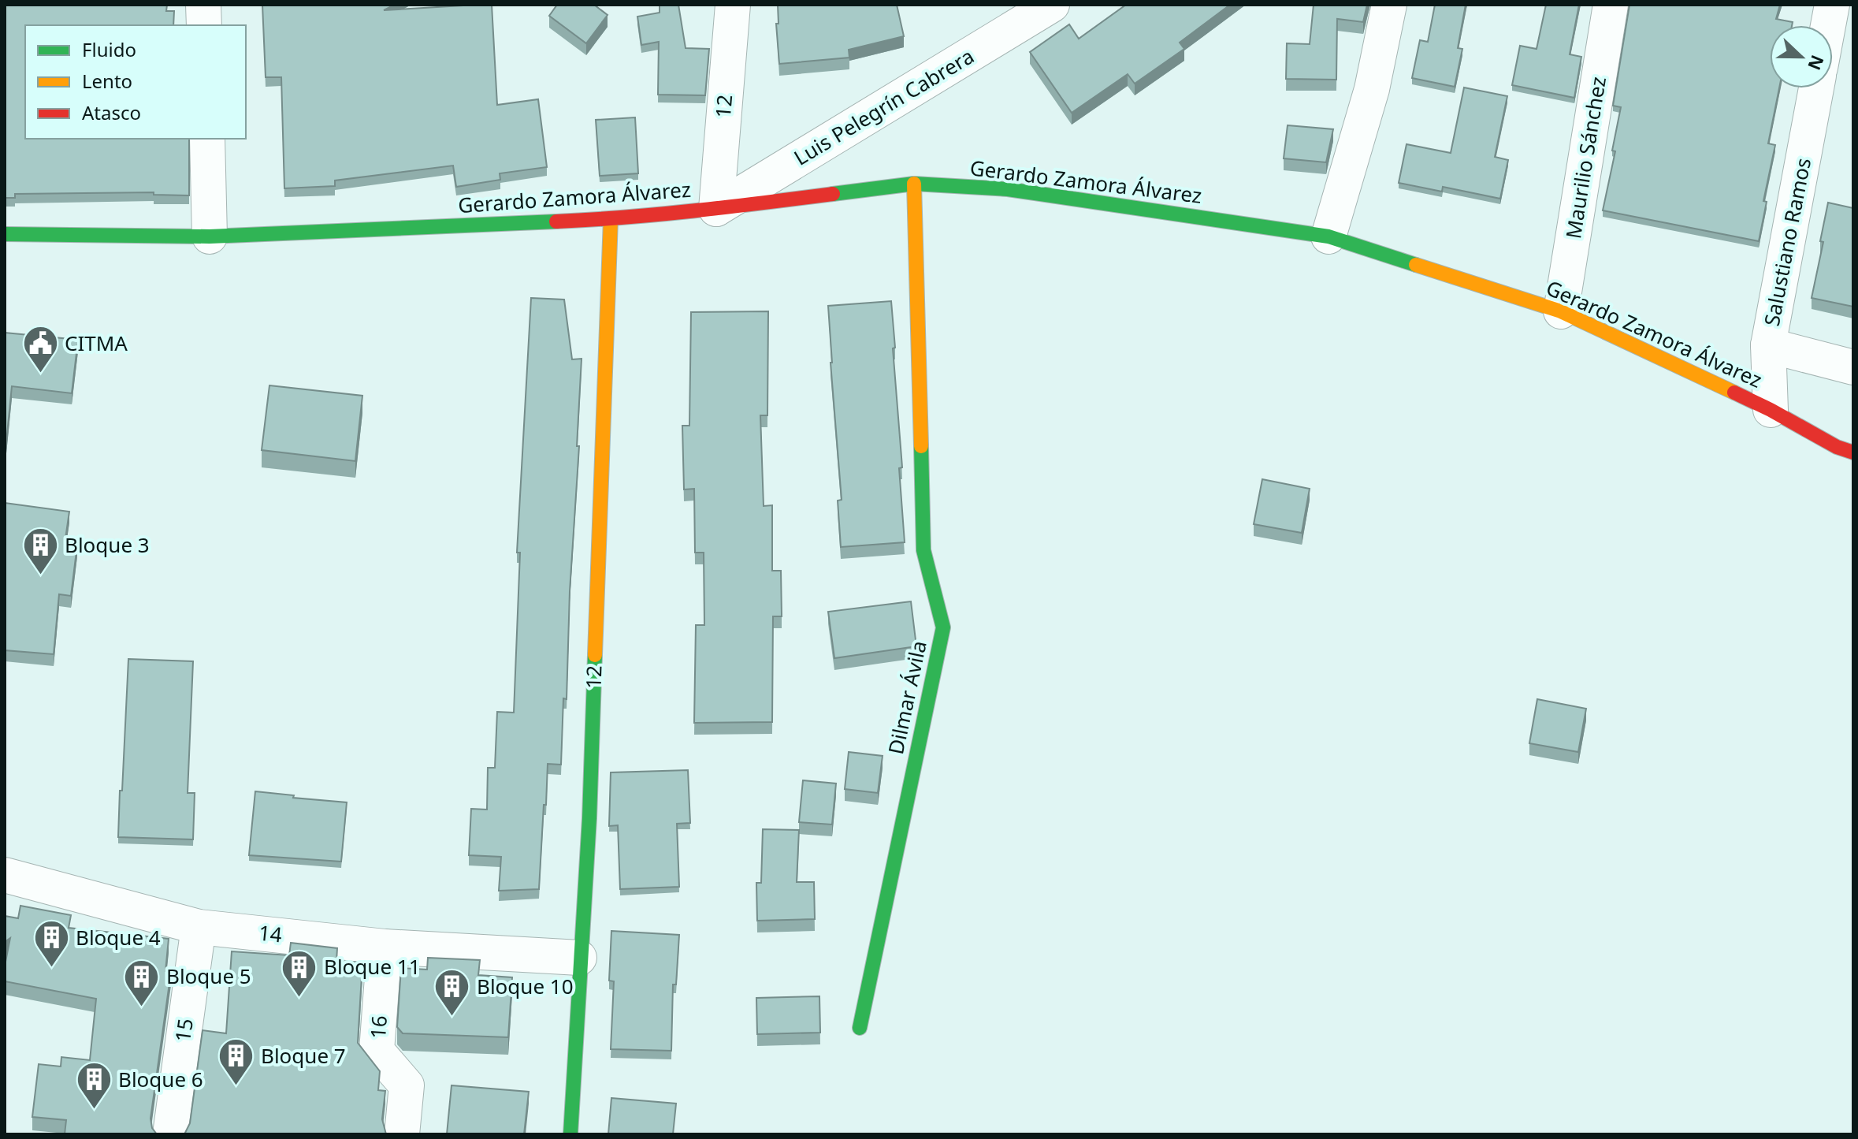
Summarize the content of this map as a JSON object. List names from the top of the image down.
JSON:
{
  "streets": {
    "street": [
      "12",
      "Luis Pelegrín Cabrera",
      "Maurilio Sánchez",
      "Gerardo Zamora Álvarez",
      "Salustiano Ramos",
      "Dilmar Ávila",
      "14",
      "16",
      "15"
    ]
  },
  "crossings": [
    ["12", "Luis Pelegrín Cabrera"],
    ["12", "Gerardo Zamora Álvarez"],
    ["12", "14"],
    ["Luis Pelegrín Cabrera", "Gerardo Zamora Álvarez"],
    ["Maurilio Sánchez", "Gerardo Zamora Álvarez"],
    ["Gerardo Zamora Álvarez", "Salustiano Ramos"],
    ["Gerardo Zamora Álvarez", "Dilmar Ávila"],
    ["14", "16"],
    ["14", "15"]
  ],
  "places": {
    "public building": ["CITMA"],
    "building": [
      "Bloque 3",
      "Bloque 4",
      "Bloque 11",
      "Bloque 5",
      "Bloque 10",
      "Bloque 7",
      "Bloque 6"
    ]
  },
  "legend": ["Fluido", "Lento", "Atasco"],
  "north": "right"
}
